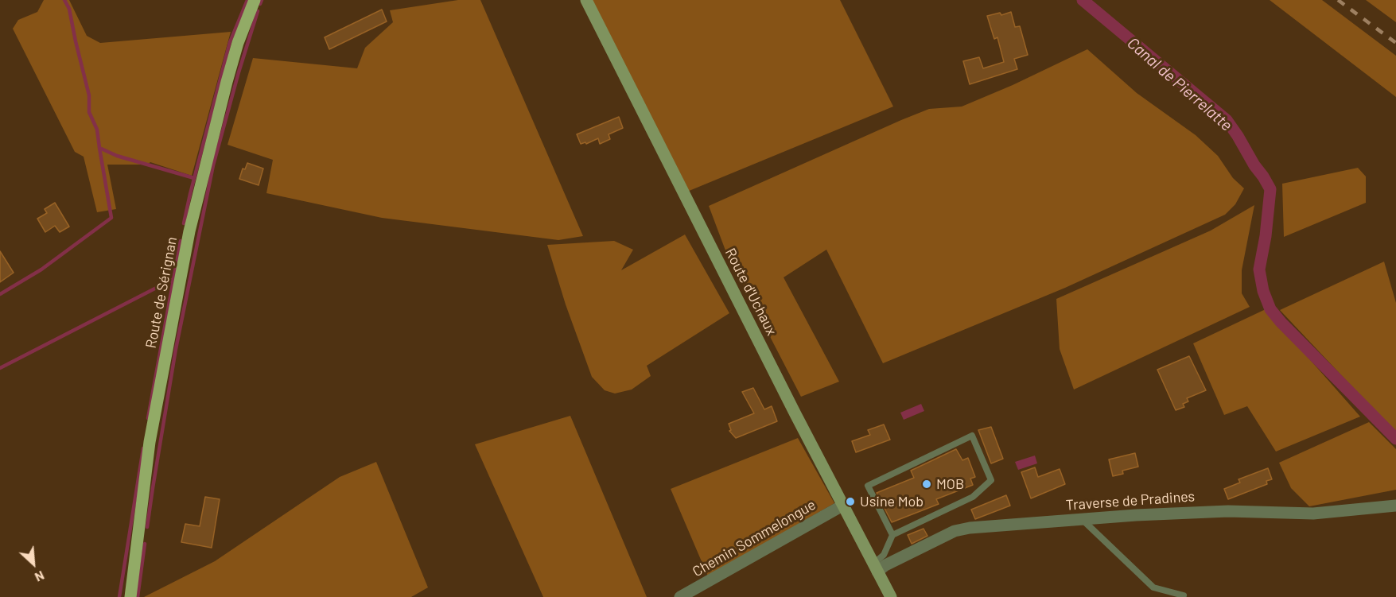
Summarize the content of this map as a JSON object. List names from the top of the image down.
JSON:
{
  "streets": {
    "main road": ["Route d'Uchaux", "Route de Sérignan"],
    "street": ["Traverse de Pradines", "Chemin Sommelongue"]
  },
  "crossings": [
    ["Route d'Uchaux", "Traverse de Pradines"],
    ["Route d'Uchaux", "Chemin Sommelongue"]
  ],
  "water": ["Canal de Pierrelatte"],
  "places": ["MOB", "Usine Mob"],
  "north": "bottom right"
}
